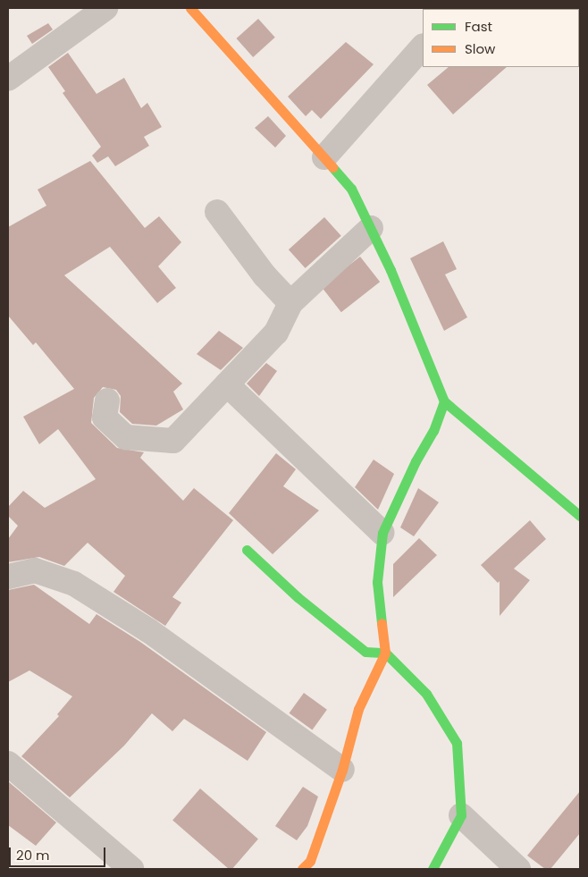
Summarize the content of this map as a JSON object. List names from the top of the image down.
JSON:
{
  "legend": ["Fast", "Slow"],
  "scale_bar": "20 m"
}
